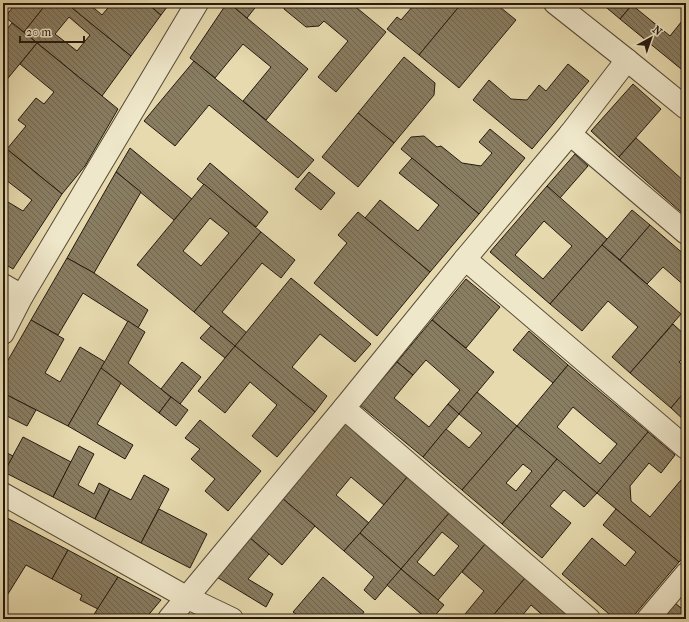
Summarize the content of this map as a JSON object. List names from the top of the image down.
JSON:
{
  "scale_bar": "20 m",
  "north": "top right"
}
